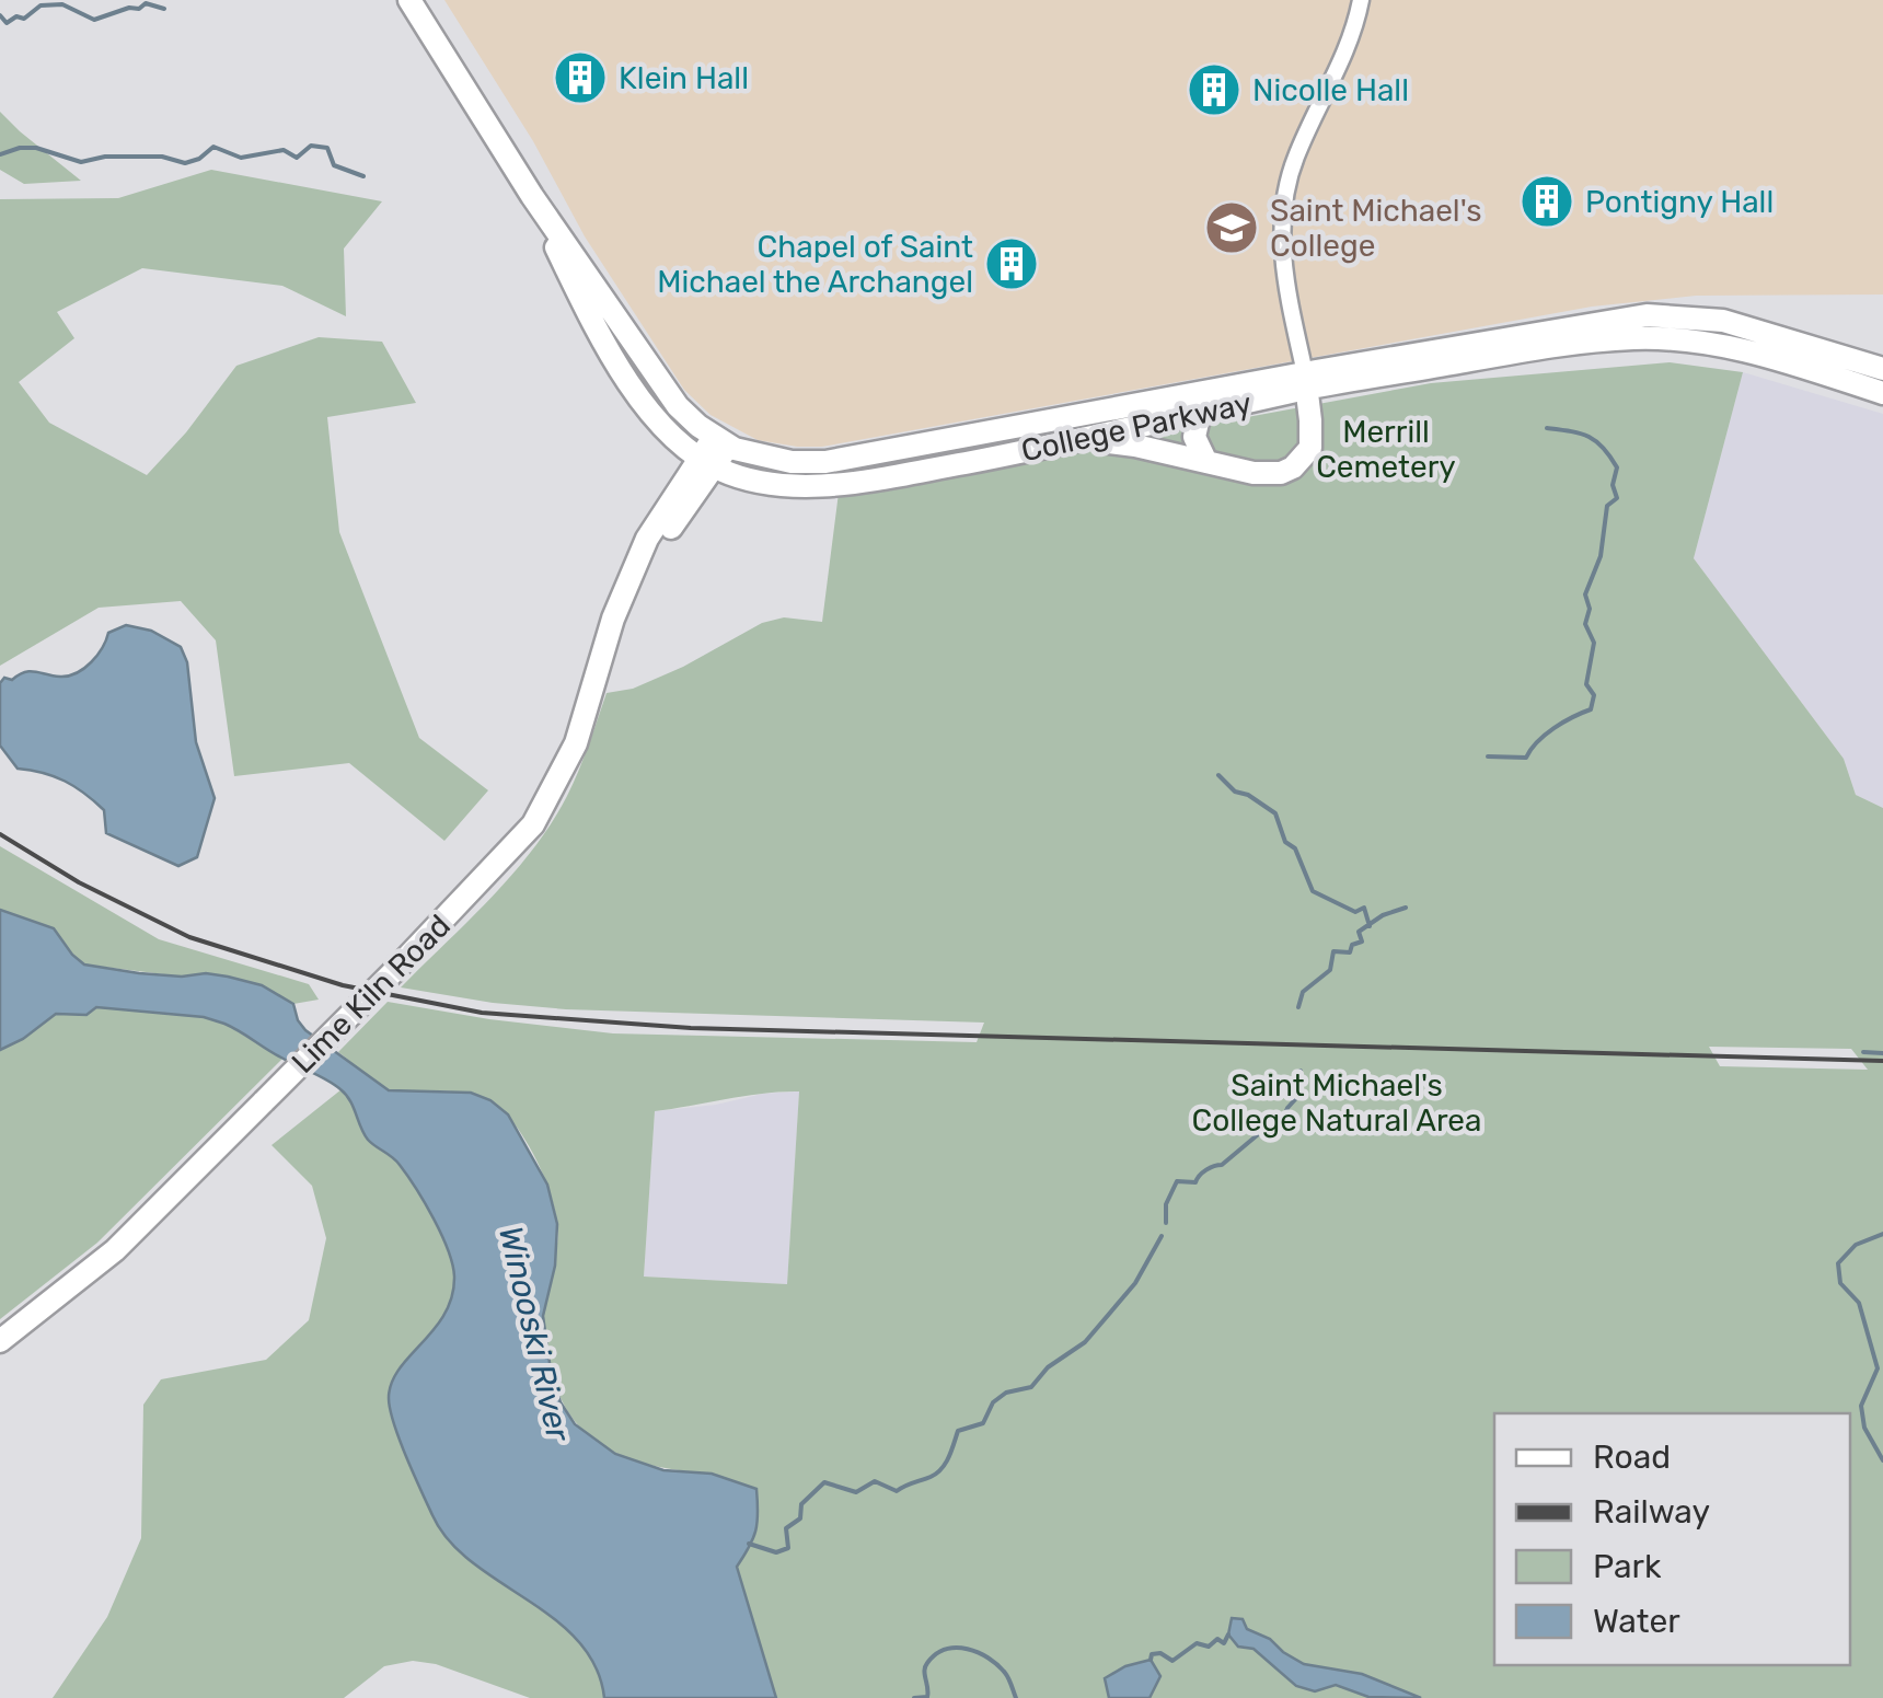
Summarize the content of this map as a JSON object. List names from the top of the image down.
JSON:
{
  "streets": {
    "main road": ["College Parkway", "Lime Kiln Road"]
  },
  "crossings": [
    ["College Parkway", "Lime Kiln Road"]
  ],
  "water": ["Winooski River"],
  "parks": ["Merrill Cemetery", "Saint Michael's College Natural Area"],
  "places": {
    "building": [
      "Klein Hall",
      "Nicolle Hall",
      "Pontigny Hall",
      "Chapel of Saint Michael the Archangel"
    ],
    "school or university": ["Saint Michael's College"]
  },
  "legend": [
    "Road",
    "Railway",
    "Park",
    "Water"
  ]
}
